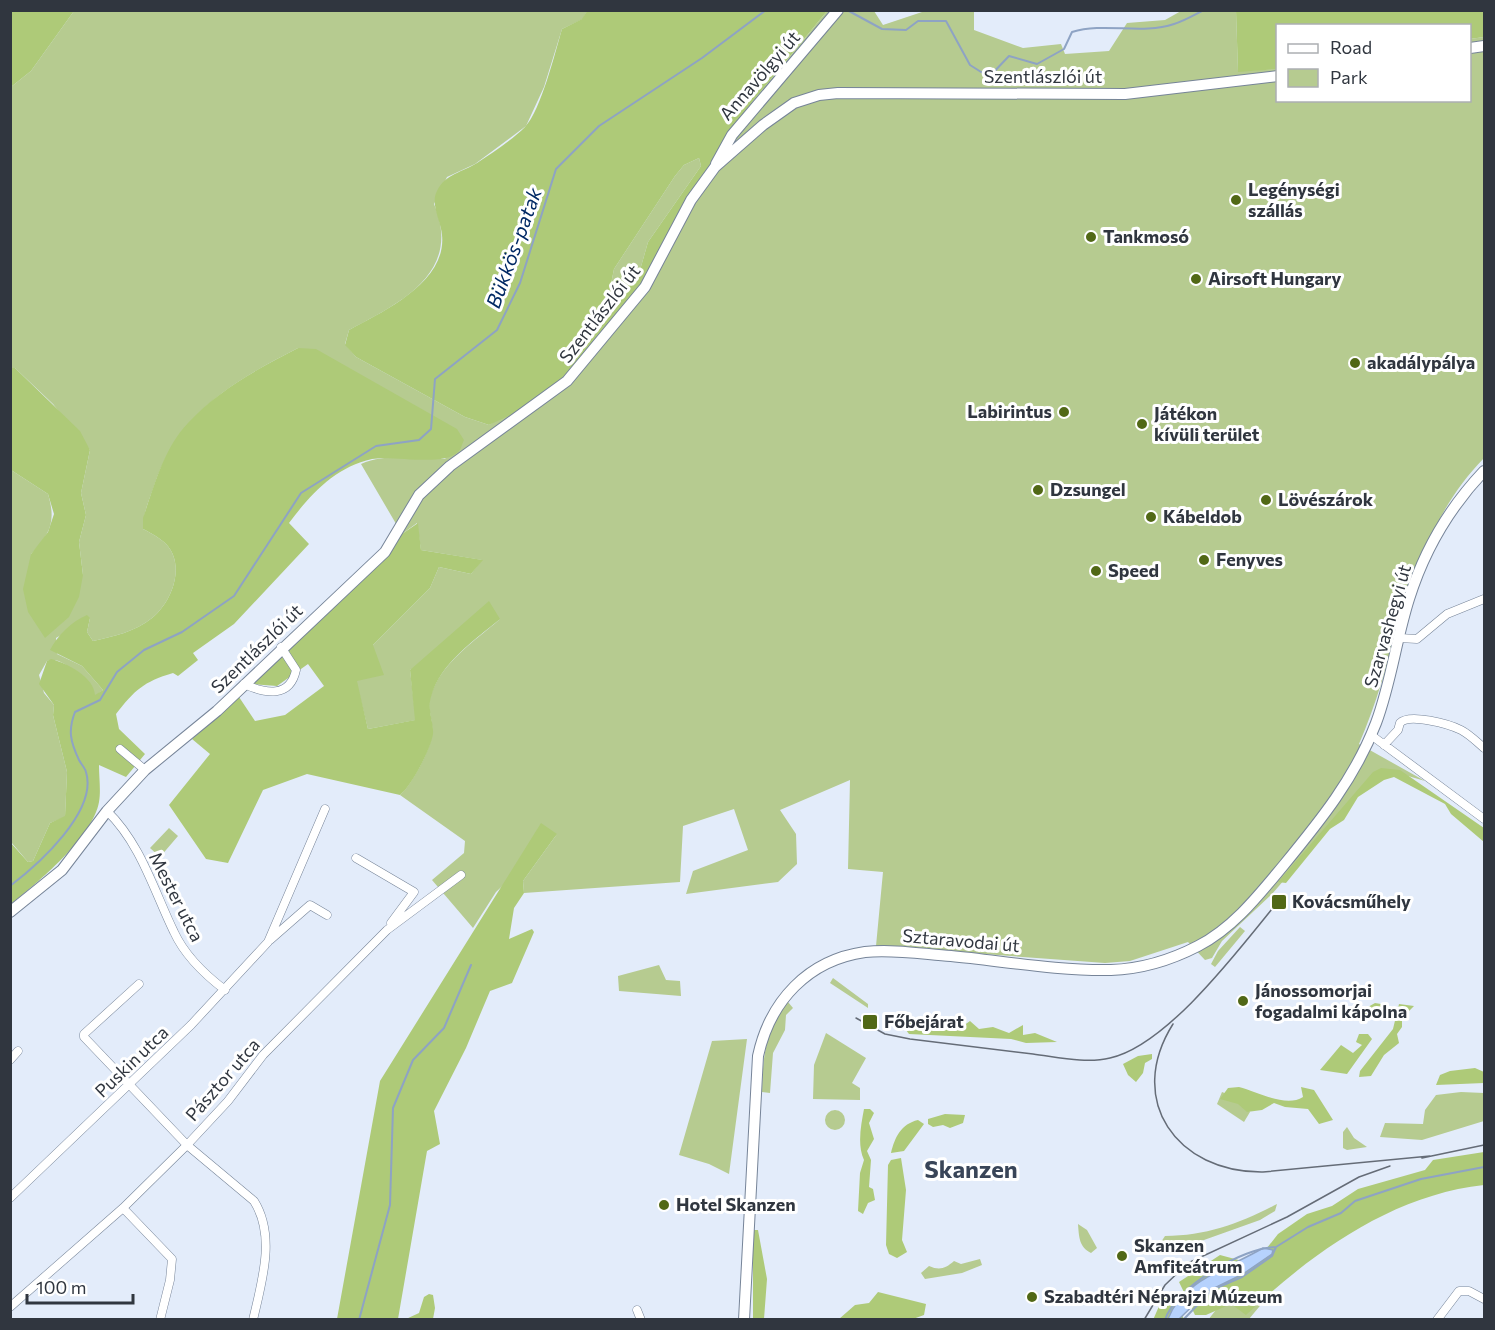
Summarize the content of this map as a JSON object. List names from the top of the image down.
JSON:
{
  "streets": {
    "main road": [
      "Annavölgyi út",
      "Szentlászlói út",
      "Szarvashegyi út",
      "Sztaravodai út"
    ],
    "street": ["Mester utca", "Puskin utca", "Pásztor utca"]
  },
  "crossings": [
    ["Annavölgyi út", "Szentlászlói út"],
    ["Szentlászlói út", "Mester utca"],
    ["Szarvashegyi út", "Sztaravodai út"],
    ["Mester utca", "Puskin utca"]
  ],
  "districts": ["Skanzen"],
  "water": ["Bükkös-patak"],
  "places": {
    "other": [
      "Legénységi szállás",
      "Tankmosó",
      "Airsoft Hungary",
      "akadálypálya",
      "Labirintus",
      "Játékon kívüli terület",
      "Dzsungel",
      "Lövészárok",
      "Kábeldob",
      "Fenyves",
      "Speed",
      "Jánossomorjai fogadalmi kápolna",
      "Hotel Skanzen",
      "Skanzen Amfiteátrum",
      "Szabadtéri Néprajzi Múzeum"
    ],
    "transit": ["Kovácsműhely", "Főbejárat"]
  },
  "legend": ["Road", "Park"],
  "scale_bar": "100 m"
}
